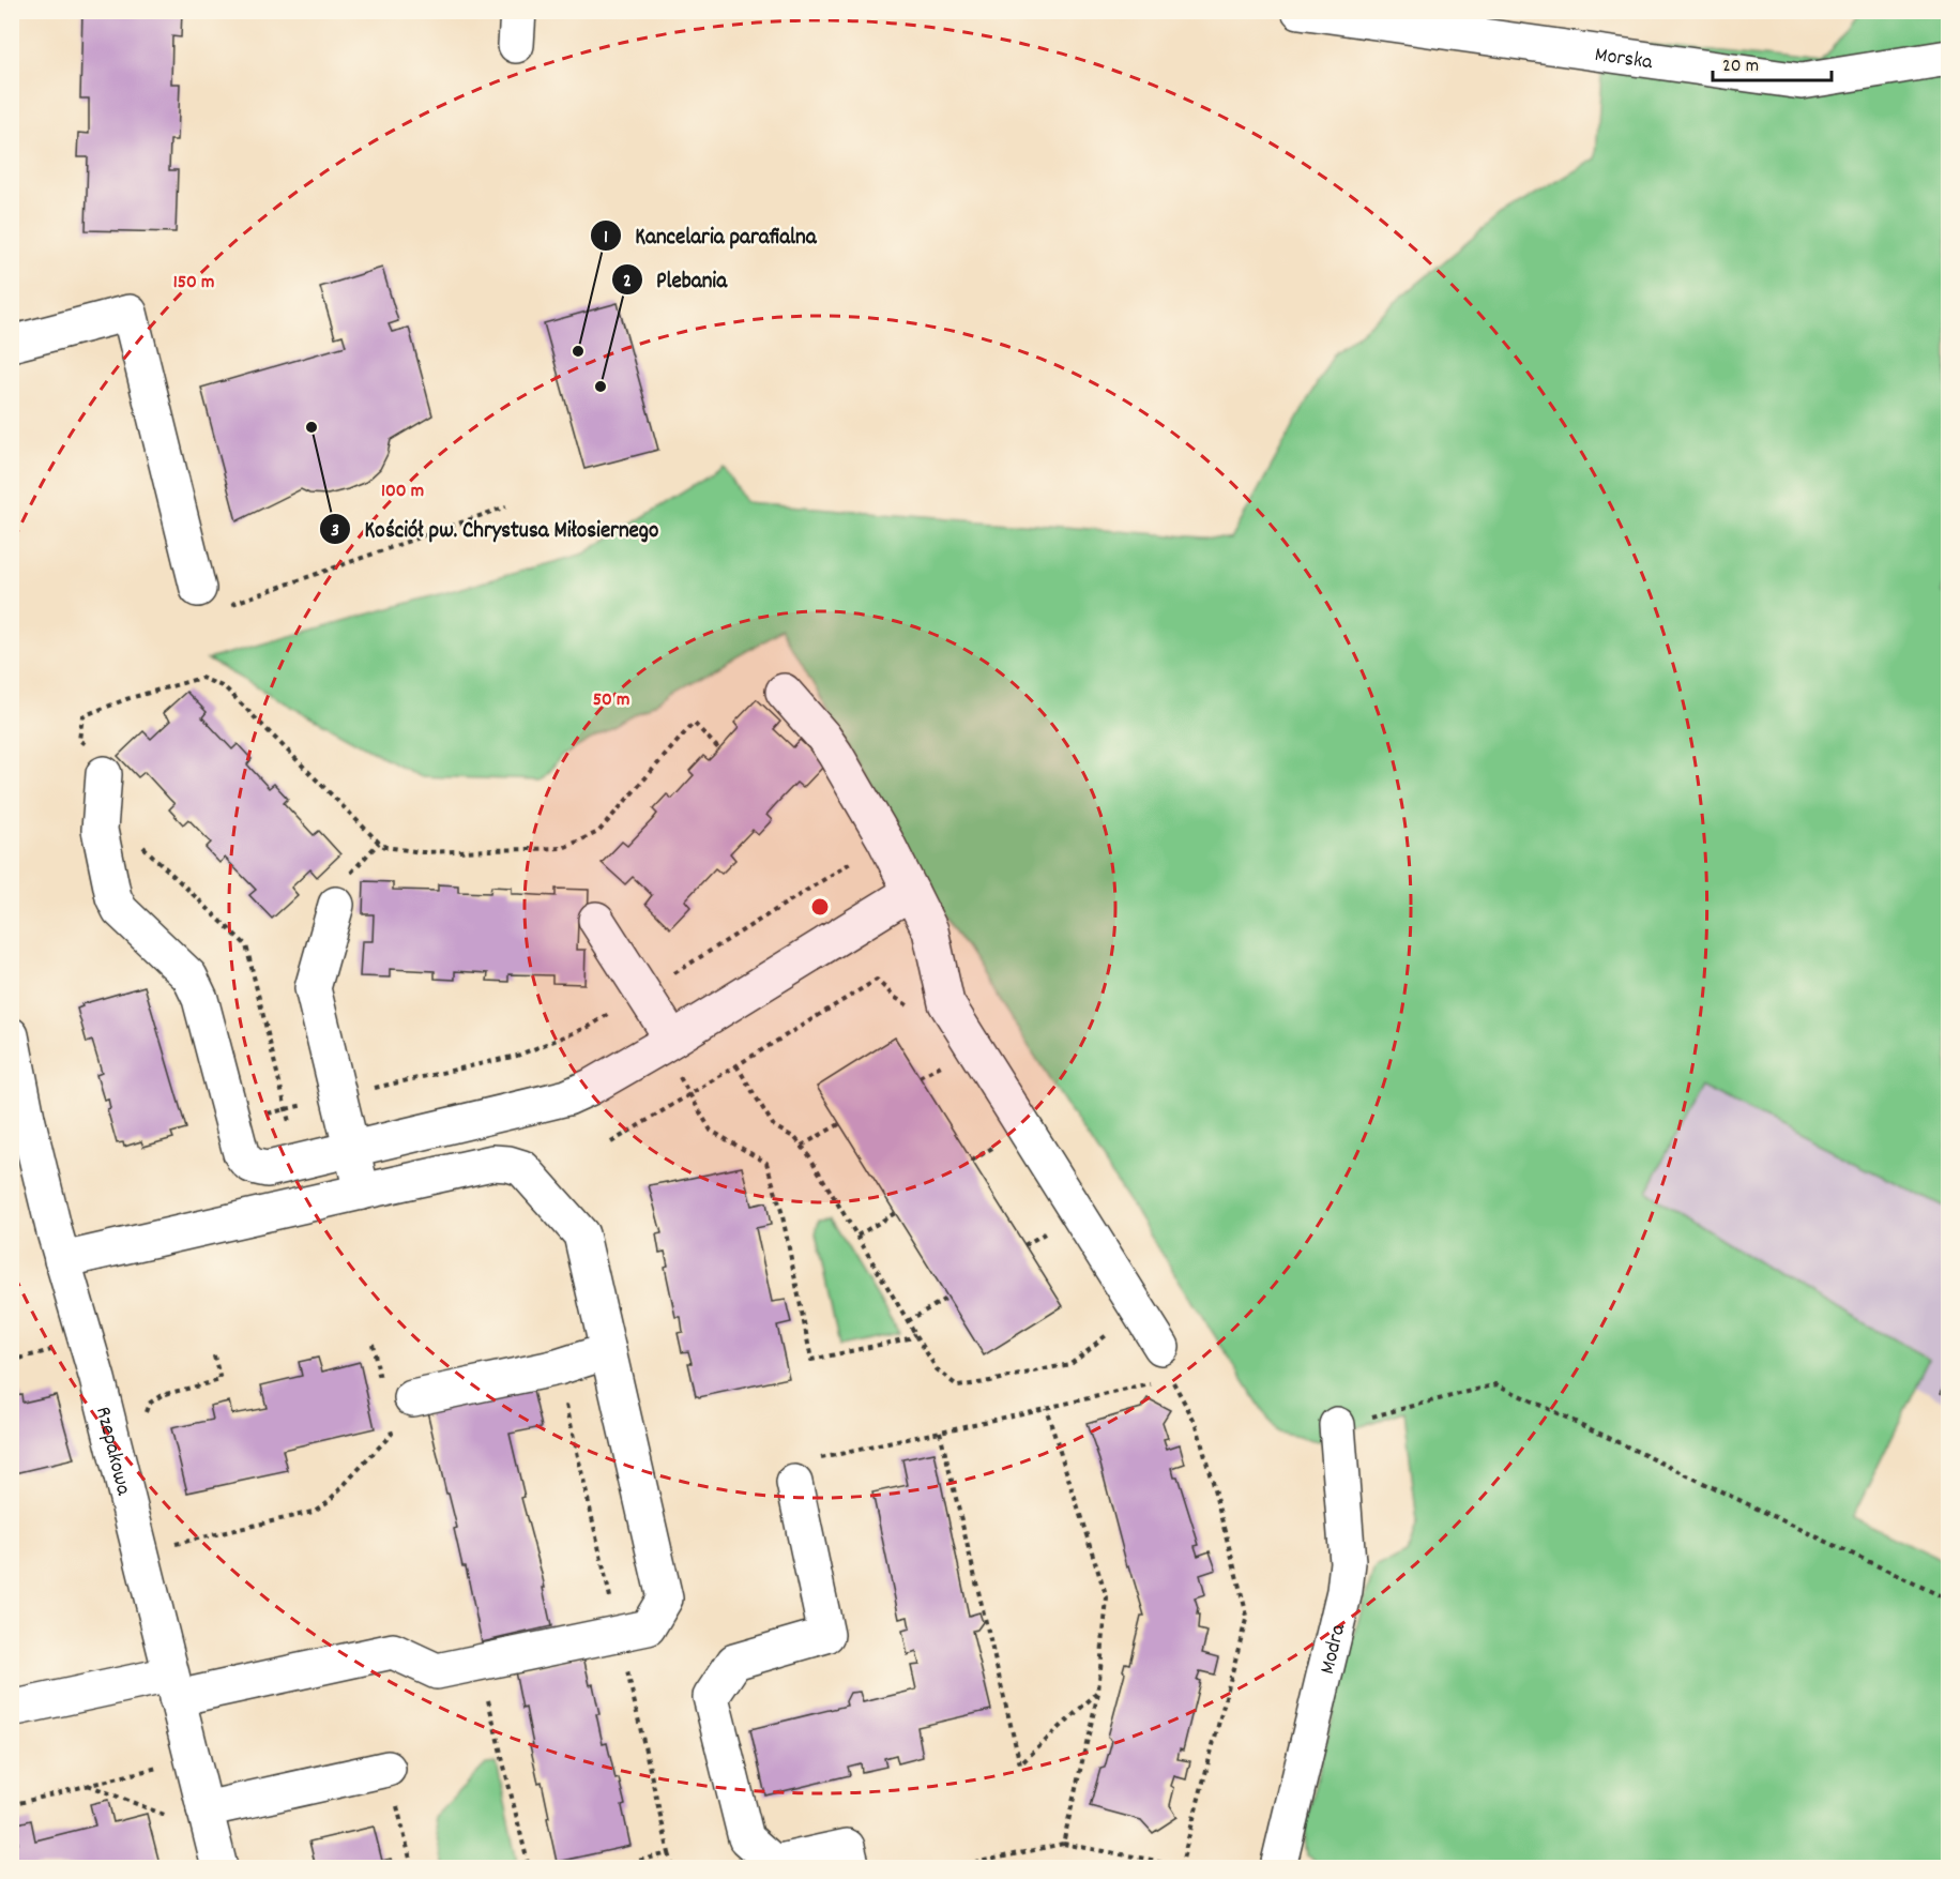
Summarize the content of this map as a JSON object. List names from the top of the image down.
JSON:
{
  "streets": {
    "street": ["Morska", "Rzepakowa", "Modra"]
  },
  "places": ["Kancelaria parafialna", "Plebania", "Kościół pw. Chrystusa Miłosiernego"],
  "scale_bar": "20 m",
  "rings": ["150 m", "100 m", "50 m"]
}
